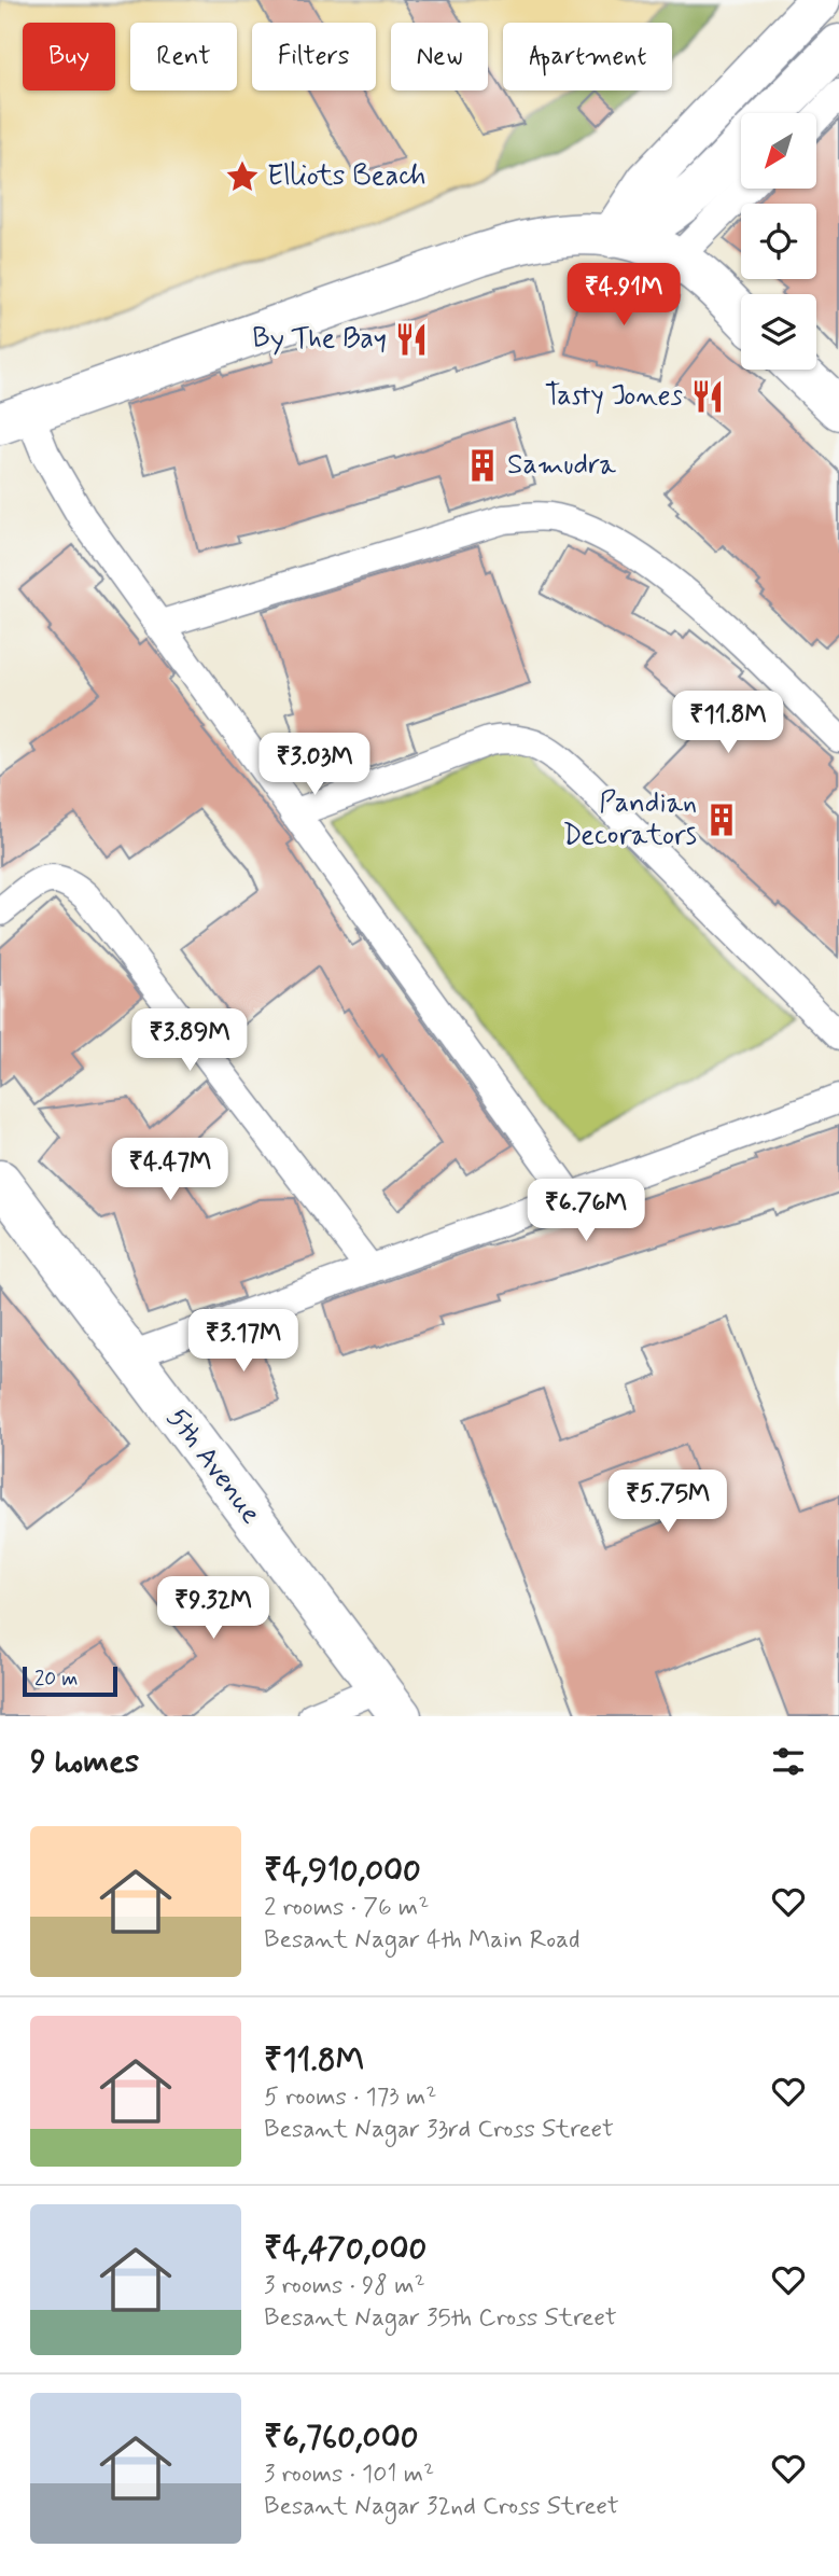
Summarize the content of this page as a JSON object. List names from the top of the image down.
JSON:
{
  "streets": {
    "street": ["5th Avenue"]
  },
  "places": {
    "place": ["Elliots Beach"],
    "restaurant": ["By The Bay", "Tasty Jones"],
    "building": ["Samudra", "Pandian Decorators"]
  },
  "scale_bar": "20 m",
  "north": "bottom left",
  "page": {
    "chip": [
      "Buy",
      "Rent",
      "Filters",
      "New",
      "Apartment"
    ],
    "price": [
      "₹4.91M",
      "₹11.8M",
      "₹3.03M",
      "₹3.89M",
      "₹4.47M",
      "₹6.76M",
      "₹3.17M",
      "₹5.75M",
      "₹9.32M"
    ],
    "scale": "20 m",
    "heading": "9 homes",
    "list": [
      {
        "name": "₹4,910,000",
        "note": "2 rooms · 76 m² · Besant Nagar 4th Main Road"
      },
      {
        "name": "₹11.8M",
        "note": "5 rooms · 173 m² · Besant Nagar 33rd Cross Street"
      },
      {
        "name": "₹4,470,000",
        "note": "3 rooms · 98 m² · Besant Nagar 35th Cross Street"
      },
      {
        "name": "₹6,760,000",
        "note": "3 rooms · 101 m² · Besant Nagar 32nd Cross Street"
      }
    ]
  }
}
